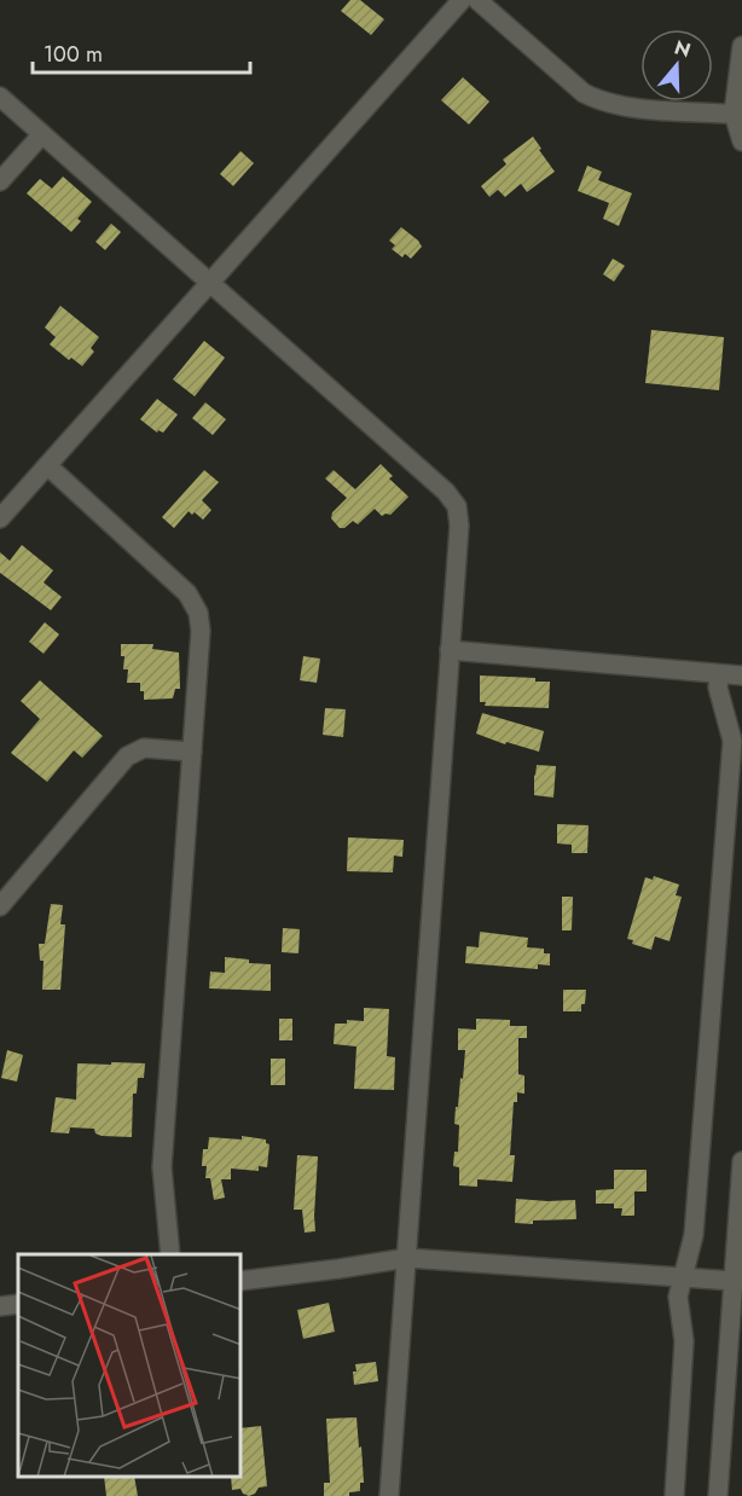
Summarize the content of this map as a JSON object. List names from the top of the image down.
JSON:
{
  "scale_bar": "100 m",
  "north": "top"
}
